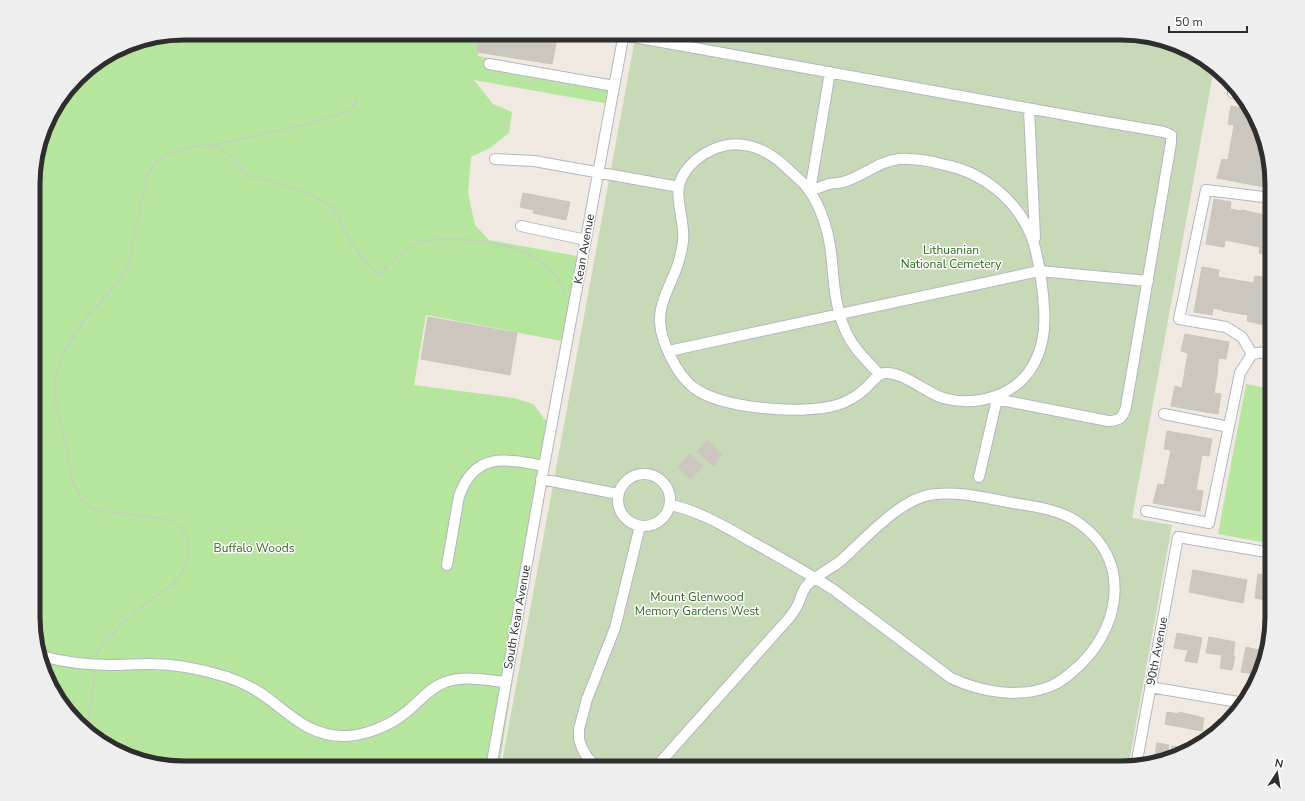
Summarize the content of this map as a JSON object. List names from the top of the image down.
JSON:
{
  "streets": {
    "street": ["Kean Avenue", "South Kean Avenue", "90th Avenue"]
  },
  "crossings": [
    ["Kean Avenue", "South Kean Avenue"]
  ],
  "parks": ["Lithuanian National Cemetery", "Buffalo Woods", "Mount Glenwood Memory Gardens West"],
  "scale_bar": "50 m",
  "north": "top"
}
